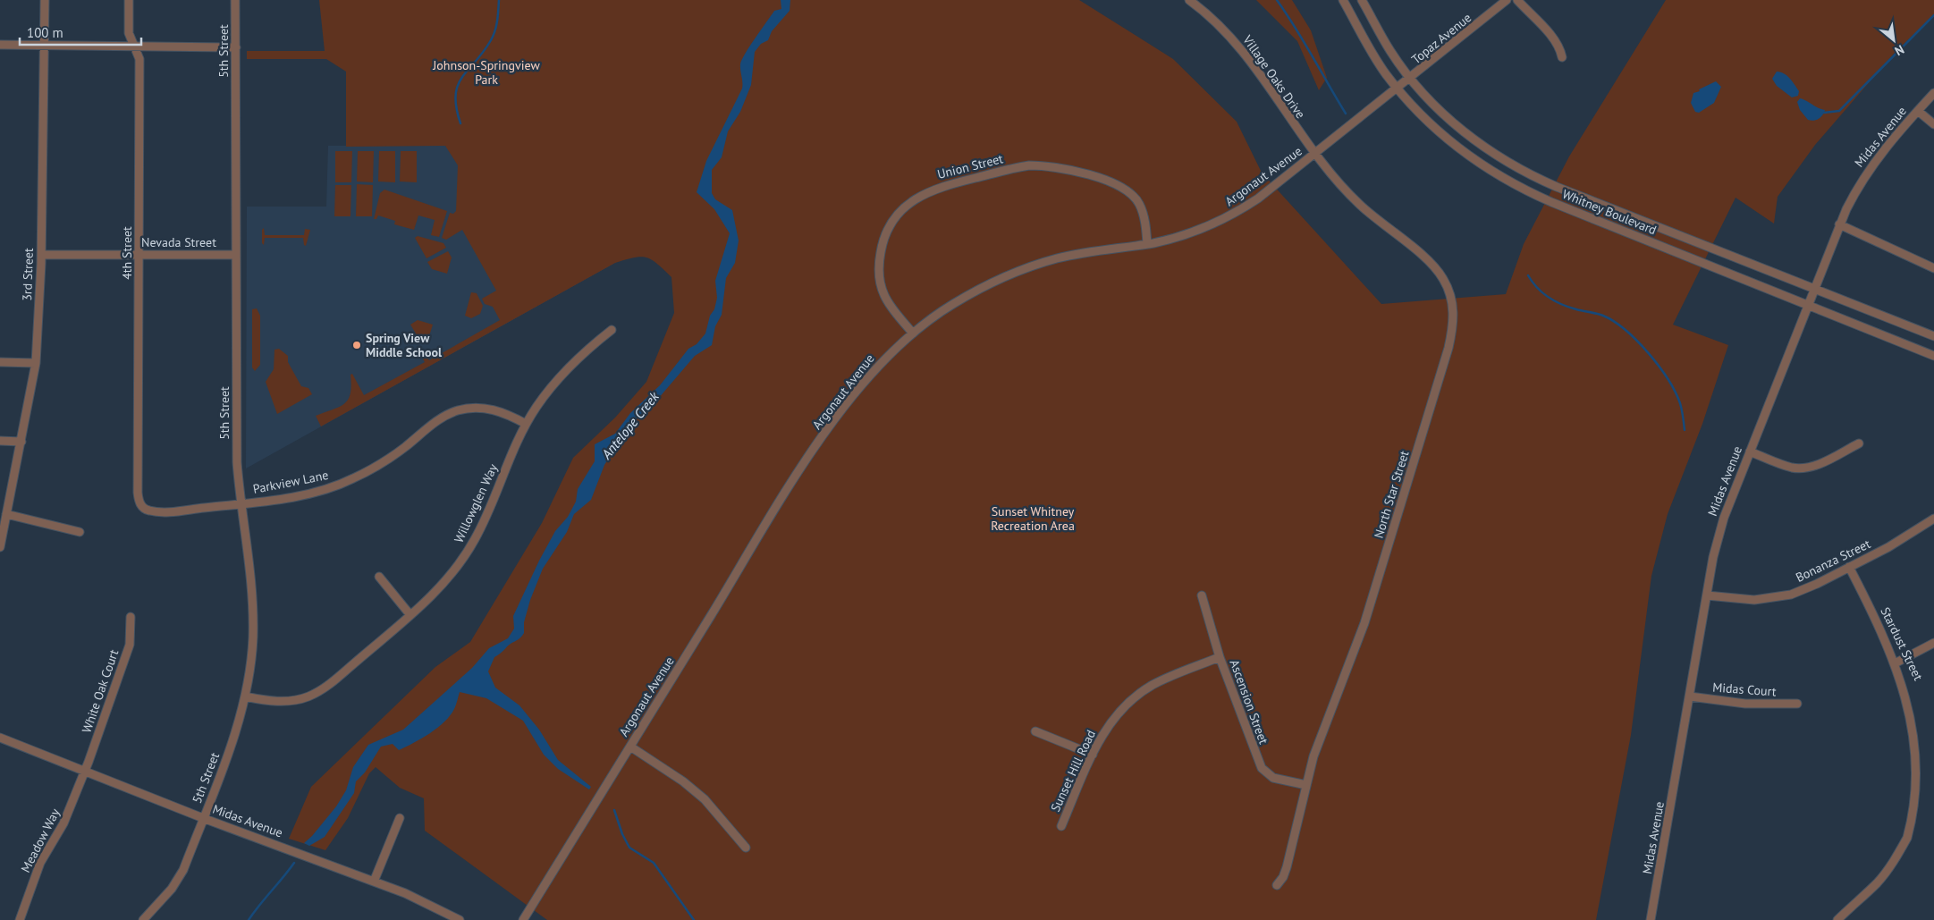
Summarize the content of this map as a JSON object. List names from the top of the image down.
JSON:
{
  "streets": {
    "street": [
      "Topaz Avenue",
      "5th Street",
      "Village Oaks Drive",
      "Midas Avenue",
      "Union Street",
      "Argonaut Avenue",
      "Whitney Boulevard",
      "Nevada Street",
      "4th Street",
      "3rd Street",
      "Parkview Lane",
      "North Star Street",
      "Willowglen Way",
      "Bonanza Street",
      "Stardust Street",
      "Midas Court",
      "White Oak Court",
      "Ascension Street",
      "Sunset Hill Road",
      "Meadow Way"
    ]
  },
  "crossings": [
    ["Topaz Avenue", "Argonaut Avenue"],
    ["Topaz Avenue", "Whitney Boulevard"],
    ["5th Street", "Midas Avenue"],
    ["5th Street", "Nevada Street"],
    ["5th Street", "Parkview Lane"],
    ["5th Street", "Willowglen Way"],
    ["Village Oaks Drive", "Argonaut Avenue"],
    ["Village Oaks Drive", "North Star Street"],
    ["Midas Avenue", "Whitney Boulevard"],
    ["Midas Avenue", "Bonanza Street"],
    ["Midas Avenue", "Midas Court"],
    ["Midas Avenue", "White Oak Court"],
    ["Midas Avenue", "Meadow Way"],
    ["Union Street", "Argonaut Avenue"],
    ["Argonaut Avenue", "Whitney Boulevard"],
    ["Argonaut Avenue", "North Star Street"],
    ["Nevada Street", "4th Street"],
    ["Nevada Street", "3rd Street"],
    ["4th Street", "Parkview Lane"],
    ["Parkview Lane", "Willowglen Way"],
    ["North Star Street", "Ascension Street"],
    ["Bonanza Street", "Stardust Street"],
    ["White Oak Court", "Meadow Way"],
    ["Ascension Street", "Sunset Hill Road"]
  ],
  "water": ["Antelope Creek"],
  "parks": ["Johnson-Springview Park", "Sunset Whitney Recreation Area"],
  "places": ["Spring View Middle School"],
  "scale_bar": "100 m",
  "north": "bottom right"
}
